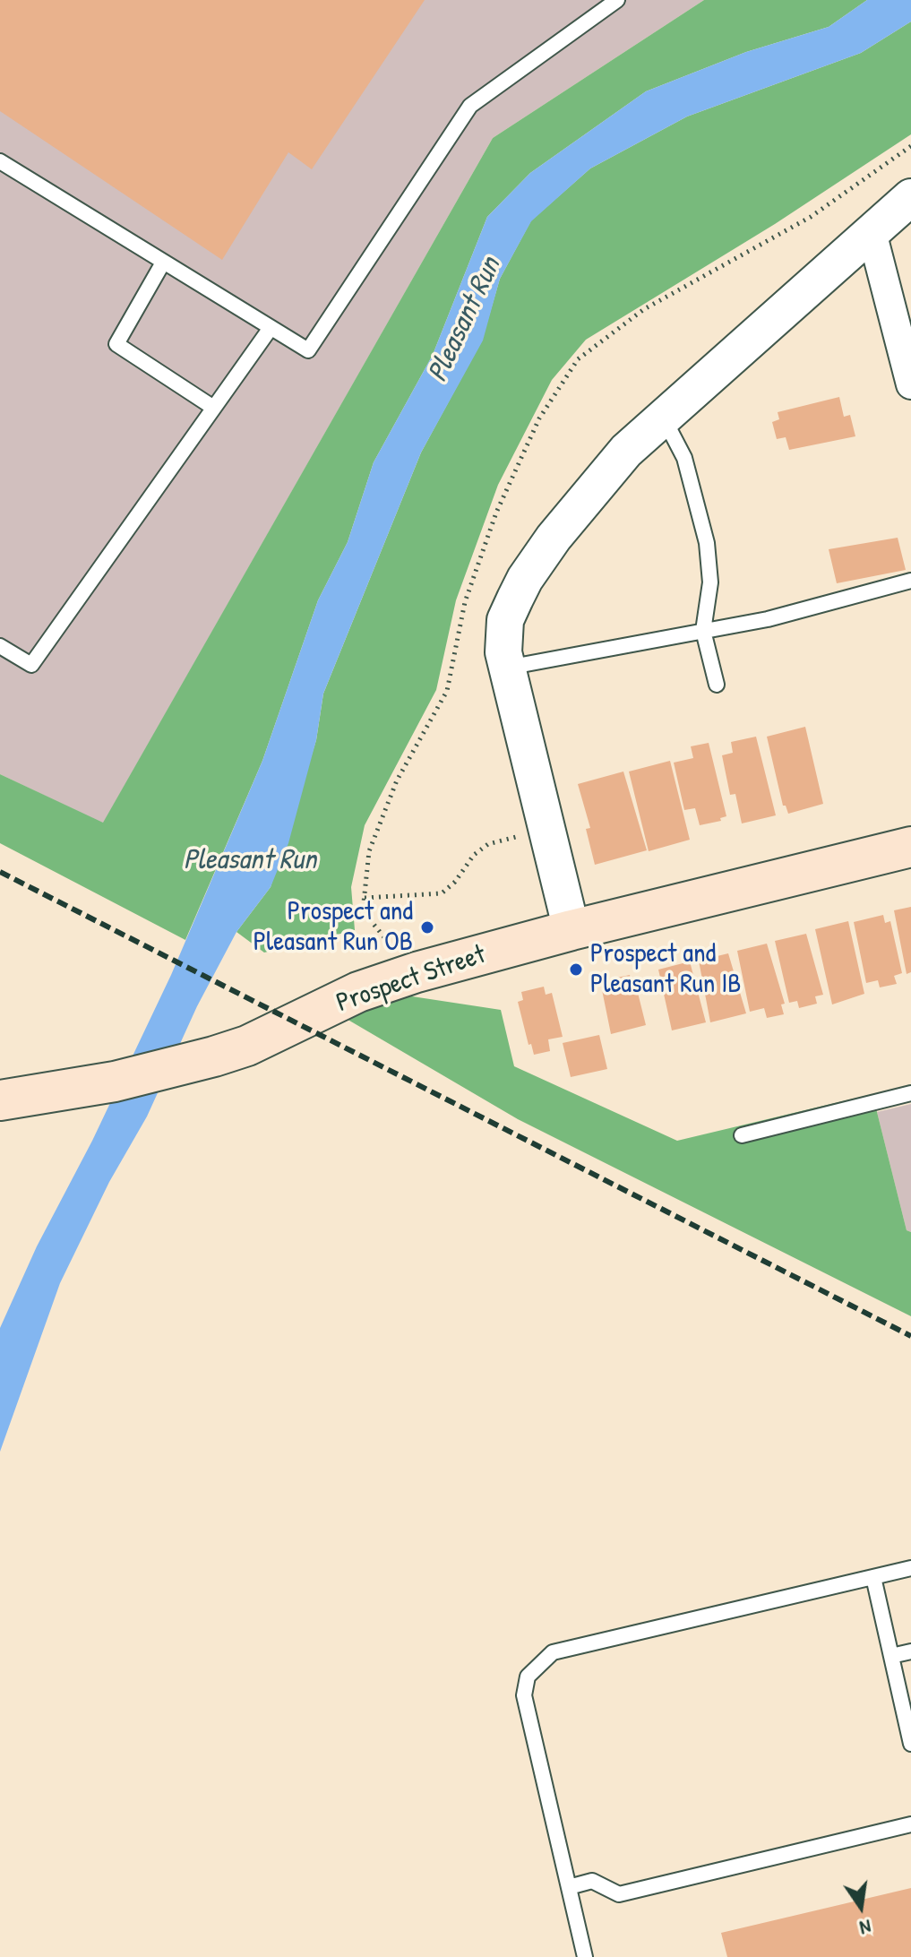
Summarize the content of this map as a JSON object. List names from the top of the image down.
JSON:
{
  "streets": {
    "main road": ["Prospect Street"]
  },
  "water": ["Pleasant Run"],
  "places": ["Prospect and Pleasant Run OB", "Prospect and Pleasant Run IB"],
  "north": "bottom"
}
